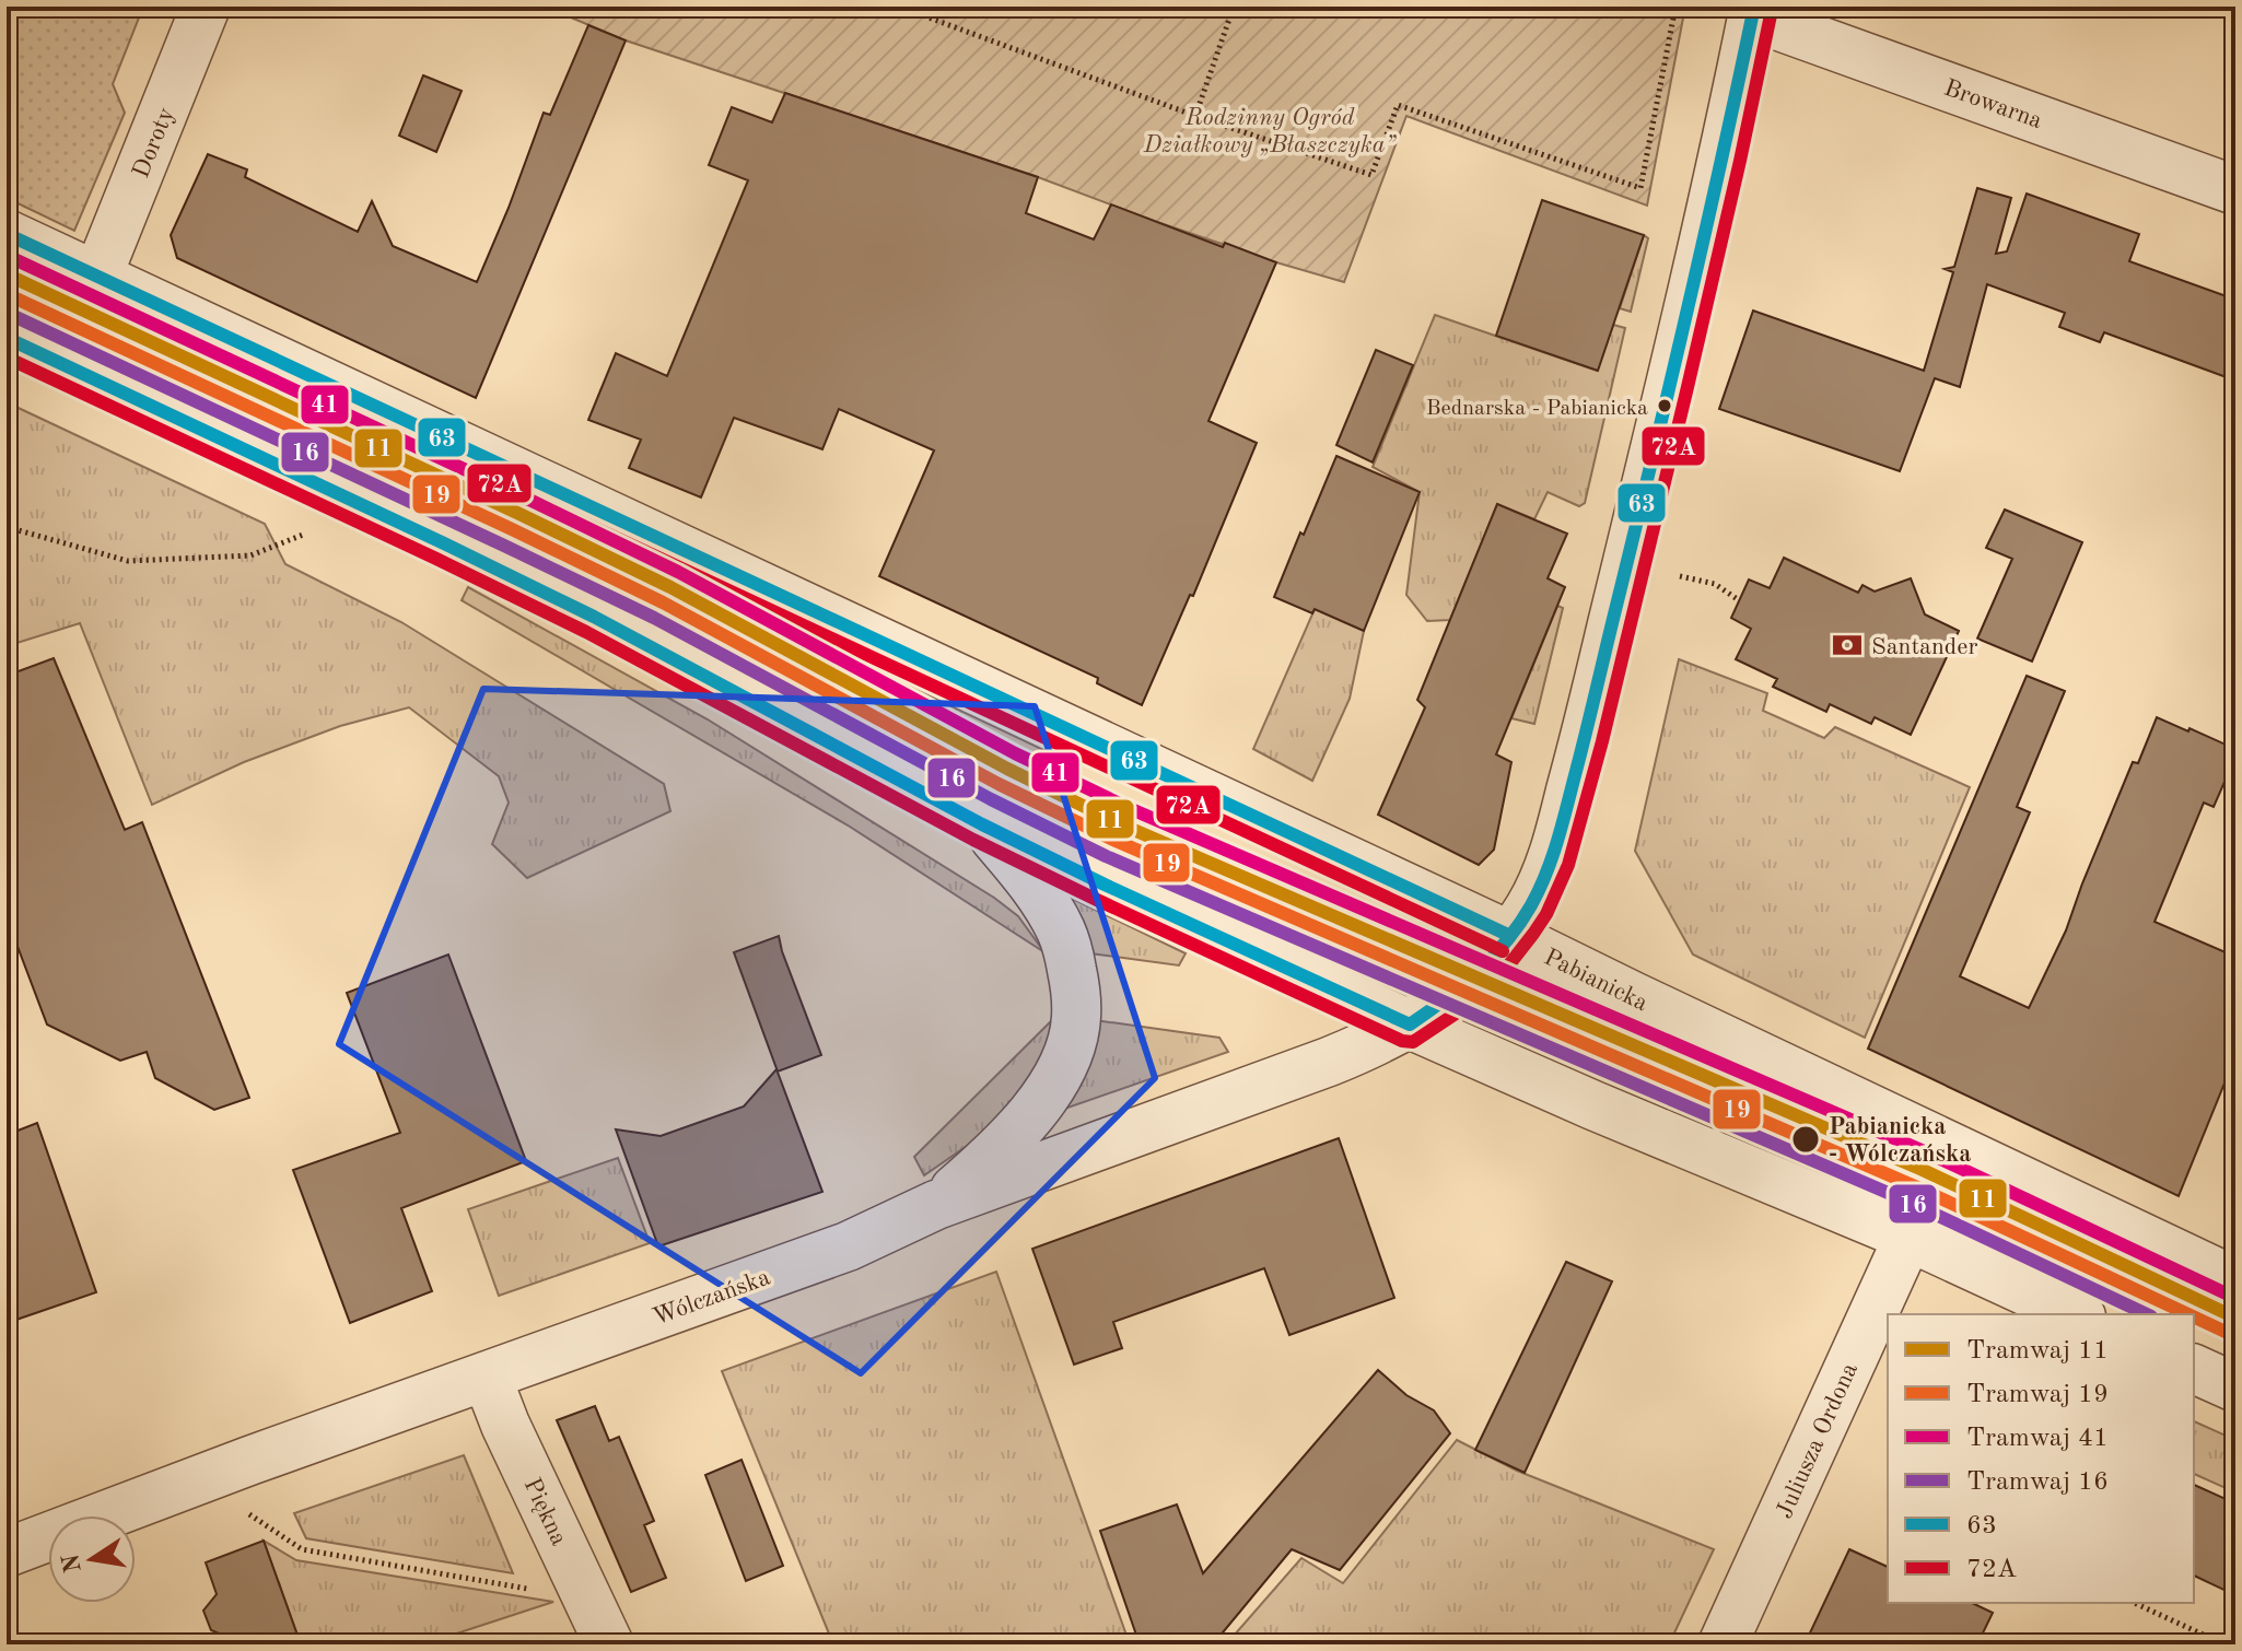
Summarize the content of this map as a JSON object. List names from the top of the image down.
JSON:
{
  "streets": {
    "street": [
      "Browarna",
      "Doroty",
      "Pabianicka",
      "Wólczańska",
      "Juliusza Ordona",
      "Piękna"
    ]
  },
  "crossings": [
    ["Browarna", "Wólczańska"],
    ["Doroty", "Pabianicka"],
    ["Pabianicka", "Wólczańska"],
    ["Wólczańska", "Piękna"]
  ],
  "parks": ["Rodzinny Ogród Działkowy „Błaszczyka”"],
  "places": {
    "other": ["Bednarska - Pabianicka", "Pabianicka - Wólczańska"],
    "bank": ["Santander"]
  },
  "lines": [
    "transit line 63",
    "transit line 72A",
    "tram line 41",
    "tram line 11",
    "tram line 19",
    "tram line 16"
  ],
  "legend": [
    "Tramwaj 11",
    "Tramwaj 19",
    "Tramwaj 41",
    "Tramwaj 16",
    "63",
    "72A"
  ],
  "north": "left"
}
